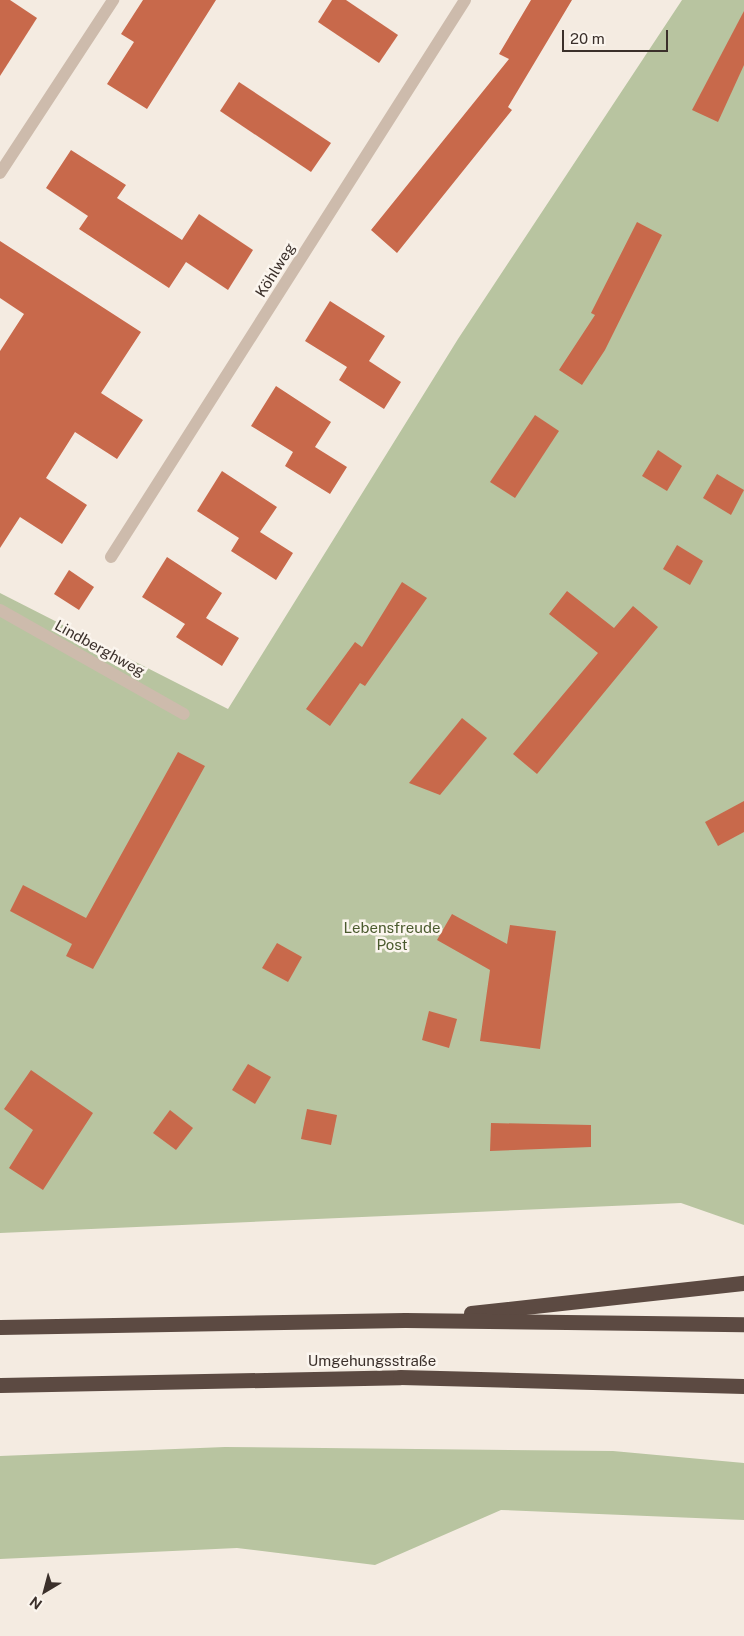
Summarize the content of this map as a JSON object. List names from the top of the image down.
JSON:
{
  "streets": {
    "highway": ["Umgehungsstraße"],
    "street": ["Köhlweg", "Lindberghweg"]
  },
  "parks": ["Lebensfreude Post"],
  "scale_bar": "20 m",
  "north": "bottom left"
}
